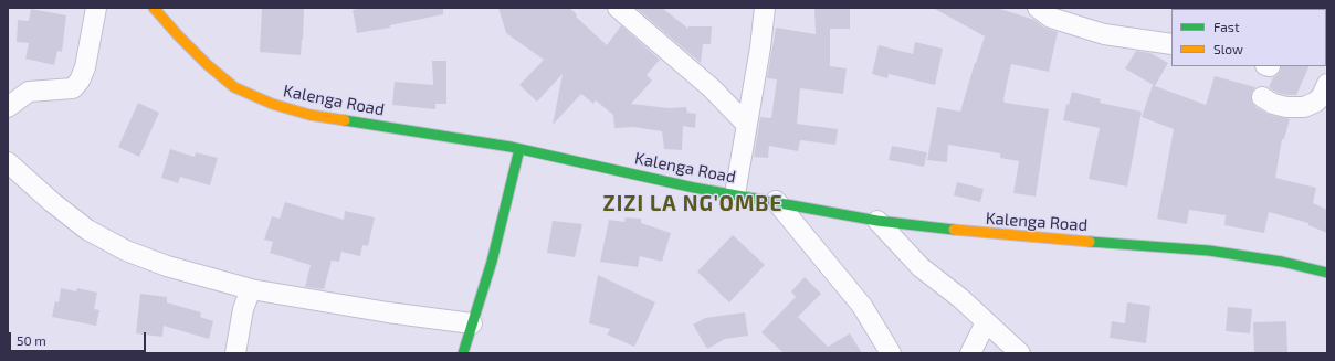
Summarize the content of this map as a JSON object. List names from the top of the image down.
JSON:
{
  "streets": {
    "main road": ["Kalenga Road"]
  },
  "districts": ["ZIZI LA NG'OMBE"],
  "legend": ["Fast", "Slow"],
  "scale_bar": "50 m"
}
